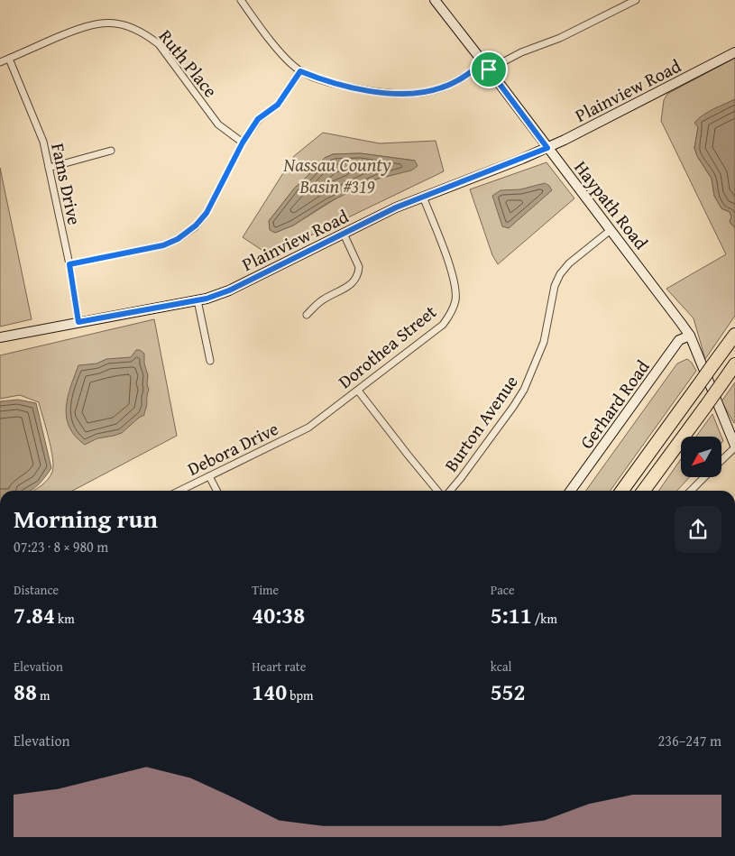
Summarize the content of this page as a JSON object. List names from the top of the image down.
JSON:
{
  "streets": {
    "main road": ["Plainview Road", "Haypath Road", "Gerhard Road"],
    "street": [
      "Ruth Place",
      "Fams Drive",
      "Dorothea Street",
      "Burton Avenue",
      "Debora Drive"
    ]
  },
  "crossings": [
    ["Ruth Place", "Fams Drive"],
    ["Plainview Road", "Fams Drive"],
    ["Plainview Road", "Haypath Road"],
    ["Plainview Road", "Dorothea Street"],
    ["Haypath Road", "Gerhard Road"],
    ["Haypath Road", "Burton Avenue"],
    ["Dorothea Street", "Debora Drive"]
  ],
  "water": ["Nassau County Basin #319"],
  "north": "bottom left",
  "page": {
    "heading": ["Morning run", "07:23 · 8 × 980 m"],
    "stats": [
      ["Distance", "7.84 km"],
      ["Time", "40:38"],
      ["Pace", "5:11 /km"],
      ["Elevation", "88 m"],
      ["Heart rate", "140 bpm"],
      ["kcal", "552"]
    ],
    "chart": ["Elevation", "236–247 m"]
  }
}
